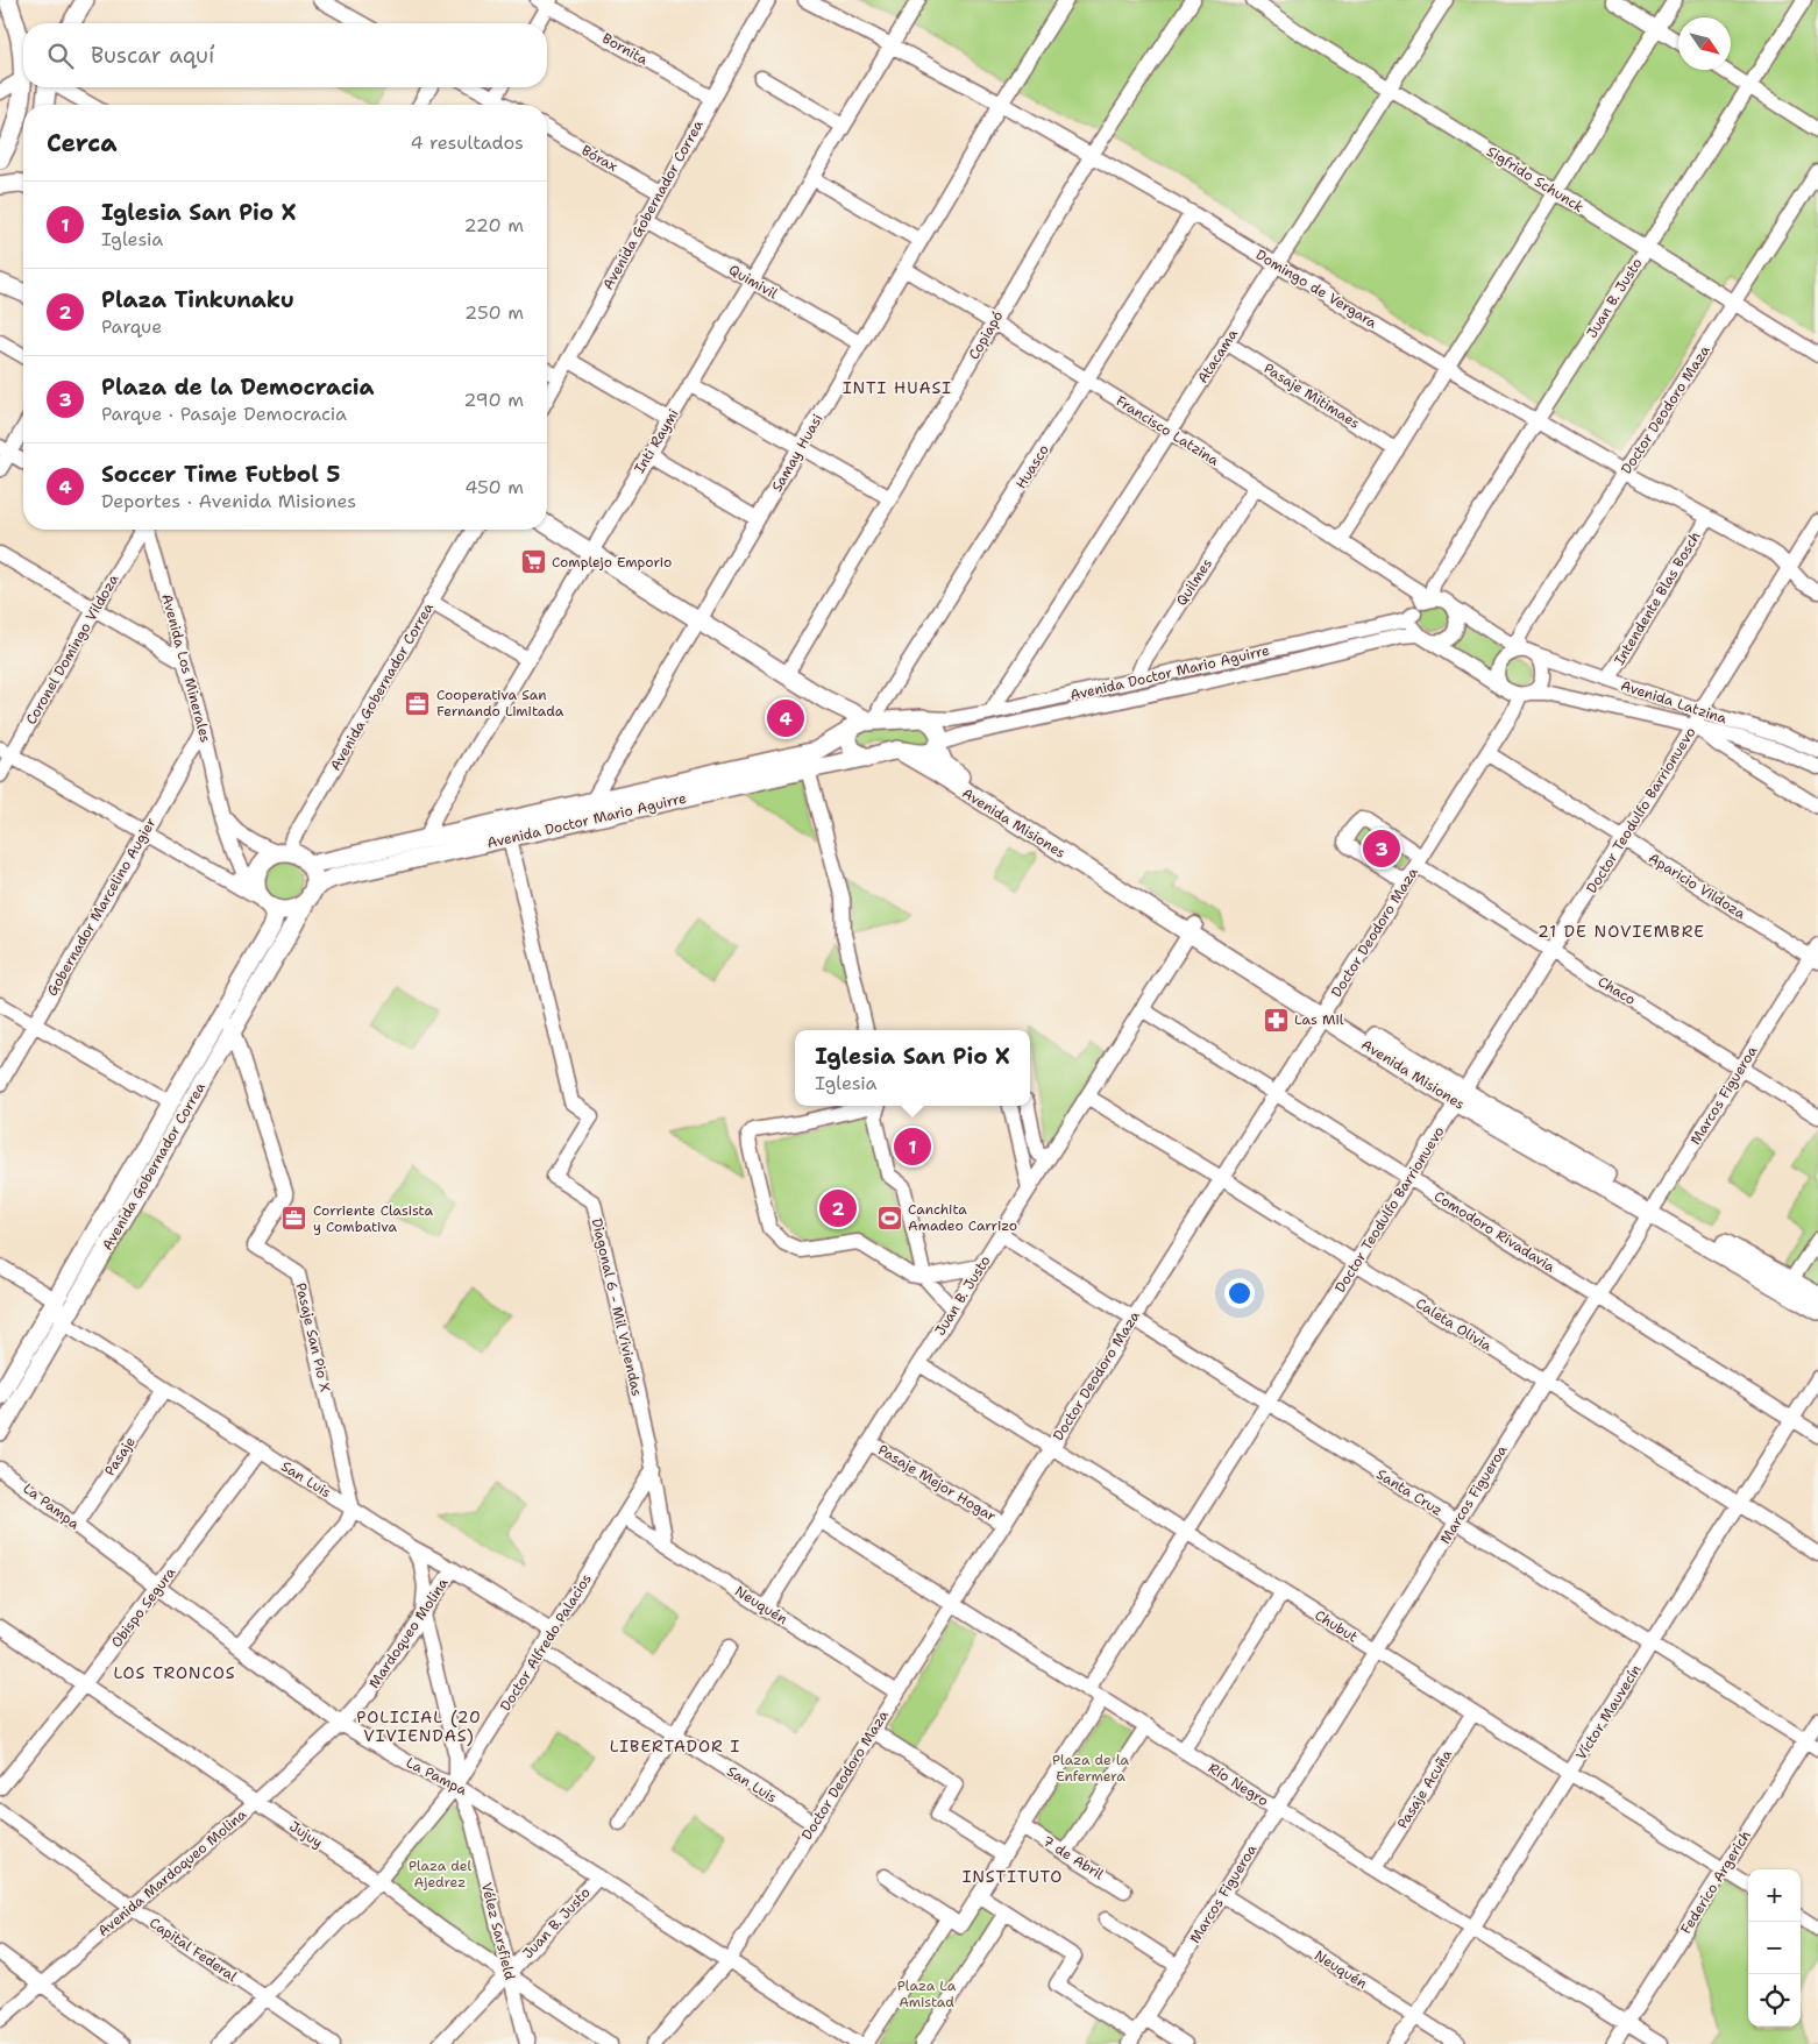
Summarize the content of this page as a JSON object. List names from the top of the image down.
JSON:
{
  "streets": {
    "main road": ["Avenida Gobernador Correa", "Avenida Doctor Mario Aguirre", "Avenida Misiones"],
    "street": [
      "Bornita",
      "Bórax",
      "Sigfrido Schunck",
      "Quimivil",
      "Domingo de Vergara",
      "Juan B. Justo",
      "Copiapó",
      "Atacama",
      "Pasaje Mitimaes",
      "Doctor Deodoro Maza",
      "Francisco Latzina",
      "Inti Raymi",
      "Samay Huasi",
      "Huasco",
      "Quilmes",
      "Intendente Blas Bosch",
      "Coronel Domingo Vildoza",
      "Avenida Los Minerales",
      "Avenida Latzina",
      "Doctor Teodulfo Barrionuevo",
      "Aparicio Vildoza",
      "Gobernador Marcelino Augier",
      "Chaco",
      "Marcos Figueroa",
      "Comodoro Rivadavia",
      "Diagonal 6 - Mil Viviendas",
      "Caleta Olivia",
      "Pasaje San Pio X",
      "Pasaje",
      "San Luis",
      "Pasaje Mejor Hogar",
      "Santa Cruz",
      "La Pampa",
      "Neuquén",
      "Obispo Segura",
      "Chubut",
      "Mardoqueo Molina",
      "Doctor Alfredo Palacios",
      "Víctor Mauvecín",
      "Río Negro",
      "Pasaje Acuña",
      "Jujuy",
      "7 de Abril",
      "Avenida Mardoqueo Molina",
      "Federico Argerich",
      "Vélez Sarsfield",
      "Capital Federal"
    ]
  },
  "crossings": [
    ["Bornita", "Avenida Gobernador Correa"],
    ["Bórax", "Avenida Gobernador Correa"],
    ["Sigfrido Schunck", "Juan B. Justo"],
    ["Sigfrido Schunck", "Atacama"],
    ["Sigfrido Schunck", "Doctor Deodoro Maza"],
    ["Avenida Gobernador Correa", "Quimivil"],
    ["Avenida Gobernador Correa", "Avenida Los Minerales"],
    ["Avenida Gobernador Correa", "Avenida Doctor Mario Aguirre"],
    ["Avenida Gobernador Correa", "Pasaje San Pio X"],
    ["Avenida Gobernador Correa", "San Luis"],
    ["Quimivil", "Inti Raymi"],
    ["Quimivil", "Samay Huasi"],
    ["Domingo de Vergara", "Juan B. Justo"],
    ["Domingo de Vergara", "Copiapó"],
    ["Domingo de Vergara", "Atacama"],
    ["Domingo de Vergara", "Doctor Deodoro Maza"],
    ["Domingo de Vergara", "Inti Raymi"],
    ["Domingo de Vergara", "Samay Huasi"],
    ["Domingo de Vergara", "Huasco"],
    ["Domingo de Vergara", "Intendente Blas Bosch"],
    ["Domingo de Vergara", "Doctor Teodulfo Barrionuevo"],
    ["Juan B. Justo", "Francisco Latzina"],
    ["Juan B. Justo", "Avenida Doctor Mario Aguirre"],
    ["Juan B. Justo", "Avenida Latzina"],
    ["Juan B. Justo", "Avenida Misiones"],
    ["Juan B. Justo", "Comodoro Rivadavia"],
    ["Juan B. Justo", "Caleta Olivia"],
    ["Juan B. Justo", "Pasaje Mejor Hogar"],
    ["Juan B. Justo", "Santa Cruz"],
    ["Juan B. Justo", "La Pampa"],
    ["Juan B. Justo", "Neuquén"],
    ["Juan B. Justo", "Chubut"],
    ["Juan B. Justo", "Río Negro"],
    ["Juan B. Justo", "Jujuy"],
    ["Juan B. Justo", "Vélez Sarsfield"],
    ["Copiapó", "Francisco Latzina"],
    ["Atacama", "Pasaje Mitimaes"],
    ["Atacama", "Francisco Latzina"],
    ["Atacama", "Avenida Doctor Mario Aguirre"],
    ["Doctor Deodoro Maza", "Avenida Latzina"],
    ["Doctor Deodoro Maza", "Avenida Misiones"],
    ["Doctor Deodoro Maza", "Aparicio Vildoza"],
    ["Doctor Deodoro Maza", "Chaco"],
    ["Doctor Deodoro Maza", "Comodoro Rivadavia"],
    ["Doctor Deodoro Maza", "Caleta Olivia"],
    ["Doctor Deodoro Maza", "San Luis"],
    ["Doctor Deodoro Maza", "Pasaje Mejor Hogar"],
    ["Doctor Deodoro Maza", "Santa Cruz"],
    ["Doctor Deodoro Maza", "La Pampa"],
    ["Doctor Deodoro Maza", "Neuquén"],
    ["Doctor Deodoro Maza", "Chubut"],
    ["Doctor Deodoro Maza", "Río Negro"],
    ["Francisco Latzina", "Samay Huasi"],
    ["Francisco Latzina", "Huasco"],
    ["Francisco Latzina", "Quilmes"],
    ["Francisco Latzina", "Avenida Doctor Mario Aguirre"],
    ["Francisco Latzina", "Avenida Latzina"],
    ["Inti Raymi", "Avenida Doctor Mario Aguirre"],
    ["Samay Huasi", "Avenida Doctor Mario Aguirre"],
    ["Huasco", "Avenida Doctor Mario Aguirre"],
    ["Quilmes", "Avenida Doctor Mario Aguirre"],
    ["Intendente Blas Bosch", "Avenida Latzina"],
    ["Avenida Los Minerales", "Avenida Doctor Mario Aguirre"],
    ["Avenida Los Minerales", "Gobernador Marcelino Augier"],
    ["Avenida Doctor Mario Aguirre", "Avenida Latzina"],
    ["Avenida Doctor Mario Aguirre", "Avenida Misiones"],
    ["Avenida Doctor Mario Aguirre", "Diagonal 6 - Mil Viviendas"],
    ["Avenida Latzina", "Doctor Teodulfo Barrionuevo"],
    ["Doctor Teodulfo Barrionuevo", "Avenida Misiones"],
    ["Doctor Teodulfo Barrionuevo", "Aparicio Vildoza"],
    ["Doctor Teodulfo Barrionuevo", "Chaco"],
    ["Doctor Teodulfo Barrionuevo", "Comodoro Rivadavia"],
    ["Doctor Teodulfo Barrionuevo", "Caleta Olivia"],
    ["Doctor Teodulfo Barrionuevo", "Santa Cruz"],
    ["Doctor Teodulfo Barrionuevo", "Chubut"],
    ["Doctor Teodulfo Barrionuevo", "Río Negro"],
    ["Avenida Misiones", "Marcos Figueroa"],
    ["Aparicio Vildoza", "Marcos Figueroa"],
    ["Chaco", "Marcos Figueroa"],
    ["Marcos Figueroa", "Comodoro Rivadavia"],
    ["Marcos Figueroa", "Caleta Olivia"],
    ["Marcos Figueroa", "Santa Cruz"],
    ["Marcos Figueroa", "Neuquén"],
    ["Marcos Figueroa", "Chubut"],
    ["Marcos Figueroa", "Río Negro"],
    ["Comodoro Rivadavia", "Víctor Mauvecín"],
    ["Diagonal 6 - Mil Viviendas", "Neuquén"],
    ["Diagonal 6 - Mil Viviendas", "Doctor Alfredo Palacios"],
    ["Caleta Olivia", "Víctor Mauvecín"],
    ["Pasaje San Pio X", "San Luis"],
    ["Pasaje", "San Luis"],
    ["Pasaje", "La Pampa"],
    ["San Luis", "Obispo Segura"],
    ["San Luis", "Mardoqueo Molina"],
    ["San Luis", "Doctor Alfredo Palacios"],
    ["San Luis", "Vélez Sarsfield"],
    ["Santa Cruz", "Víctor Mauvecín"],
    ["Santa Cruz", "Federico Argerich"],
    ["La Pampa", "Obispo Segura"],
    ["La Pampa", "Mardoqueo Molina"],
    ["La Pampa", "Doctor Alfredo Palacios"],
    ["La Pampa", "Avenida Mardoqueo Molina"],
    ["La Pampa", "Vélez Sarsfield"],
    ["Neuquén", "Doctor Alfredo Palacios"],
    ["Neuquén", "Víctor Mauvecín"],
    ["Obispo Segura", "Jujuy"],
    ["Chubut", "Víctor Mauvecín"],
    ["Chubut", "Pasaje Acuña"],
    ["Chubut", "Federico Argerich"],
    ["Mardoqueo Molina", "Avenida Mardoqueo Molina"],
    ["Mardoqueo Molina", "Vélez Sarsfield"],
    ["Doctor Alfredo Palacios", "Jujuy"],
    ["Doctor Alfredo Palacios", "Vélez Sarsfield"],
    ["Doctor Alfredo Palacios", "Capital Federal"],
    ["Víctor Mauvecín", "Río Negro"],
    ["Río Negro", "Pasaje Acuña"],
    ["Río Negro", "Federico Argerich"],
    ["Jujuy", "Avenida Mardoqueo Molina"],
    ["Jujuy", "Vélez Sarsfield"],
    ["Avenida Mardoqueo Molina", "Capital Federal"]
  ],
  "districts": [
    "INTI HUASI",
    "21 DE NOVIEMBRE",
    "LOS TRONCOS",
    "POLICIAL (20 VIVIENDAS)",
    "LIBERTADOR I",
    "INSTITUTO"
  ],
  "parks": ["Plaza de la Enfermera", "Plaza del Ajedrez", "Plaza La Amistad"],
  "places": {
    "supermarket": ["Complejo Emporio"],
    "office": ["Cooperativa San Fernando Limitada", "Corriente Clasista y Combativa"],
    "pharmacy": ["Las Mil"],
    "sports": ["Canchita Amadeo Carrizo"]
  },
  "north": "bottom right",
  "page": {
    "search": "Buscar aquí",
    "heading": ["Cerca", "4 resultados"],
    "list": [
      {
        "mark": "1",
        "name": "Iglesia San Pio X",
        "note": "Iglesia",
        "value": "220 m"
      },
      {
        "mark": "2",
        "name": "Plaza Tinkunaku",
        "note": "Parque",
        "value": "250 m"
      },
      {
        "mark": "3",
        "name": "Plaza de la Democracia",
        "note": "Parque · Pasaje Democracia",
        "value": "290 m"
      },
      {
        "mark": "4",
        "name": "Soccer Time Futbol 5",
        "note": "Deportes · Avenida Misiones",
        "value": "450 m"
      }
    ],
    "pins": [
      "4",
      "3",
      "1",
      "2"
    ],
    "popup": ["Iglesia San Pio X", "Iglesia"],
    "map_buttons": ["+", "−"]
  }
}
